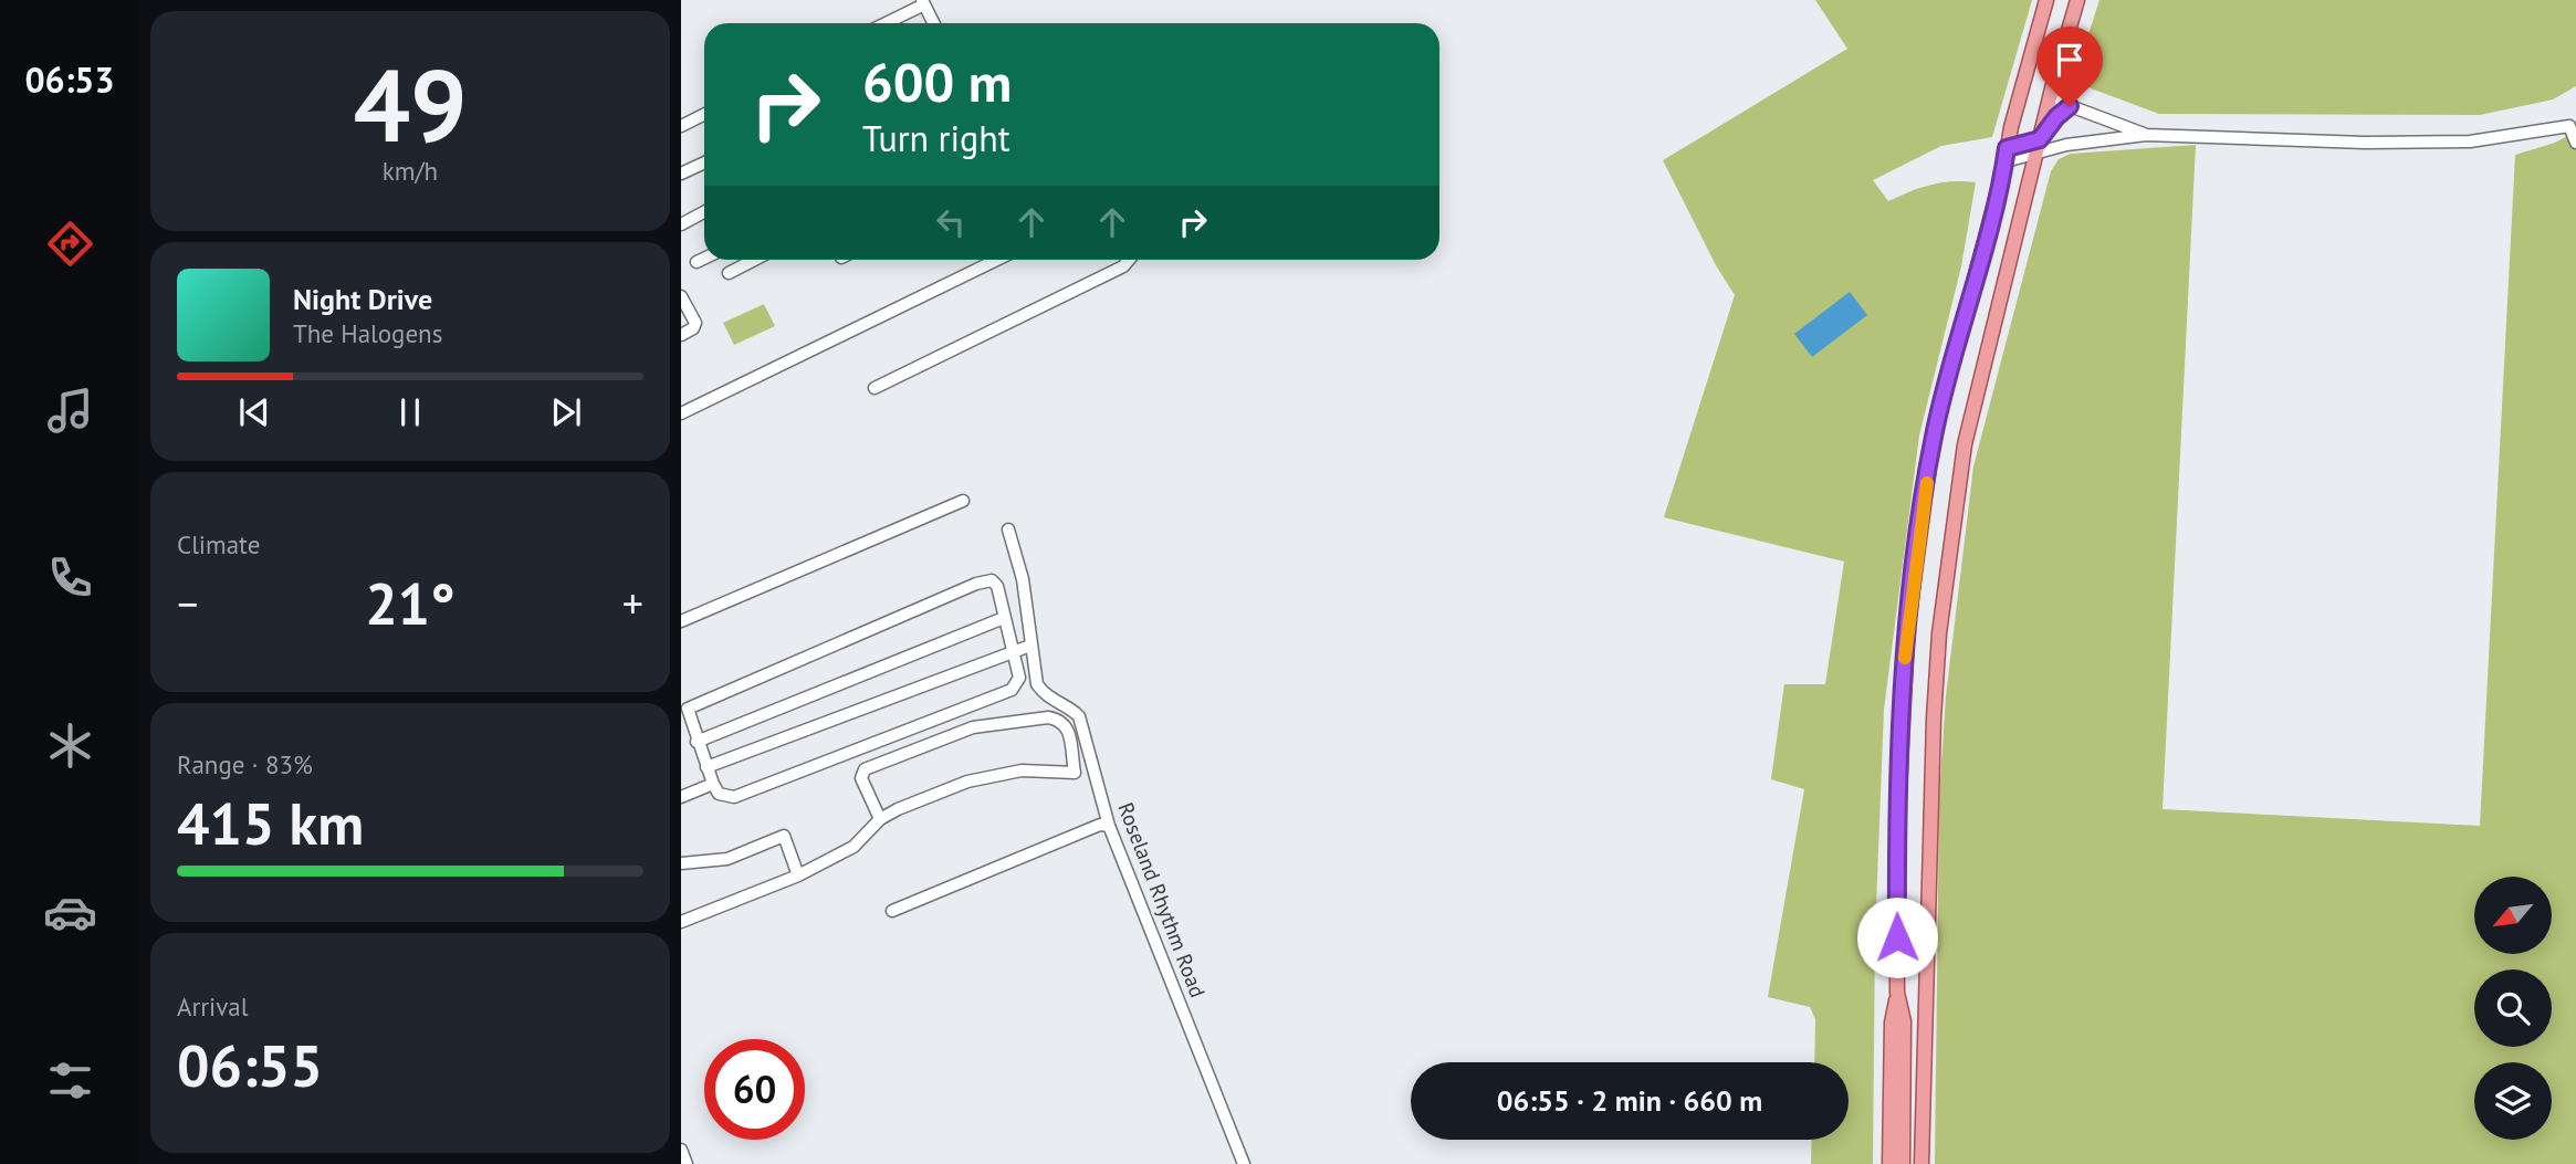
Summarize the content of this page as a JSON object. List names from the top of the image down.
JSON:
{
  "streets": {
    "street": ["Roseland Rhythm Road"]
  },
  "north": "bottom left",
  "page": {
    "tabs": "06:53",
    "tile": [
      ["49", "km/h"],
      "Climate",
      ["Range · 83%", "415 km"],
      ["Arrival", "06:55"]
    ],
    "turn": ["600 m", "Turn right"],
    "song": ["Night Drive", "The Halogens"],
    "heat": ["−", "21°", "+"],
    "limit": "60",
    "trip": "06:55 · 2 min · 660 m"
  }
}
